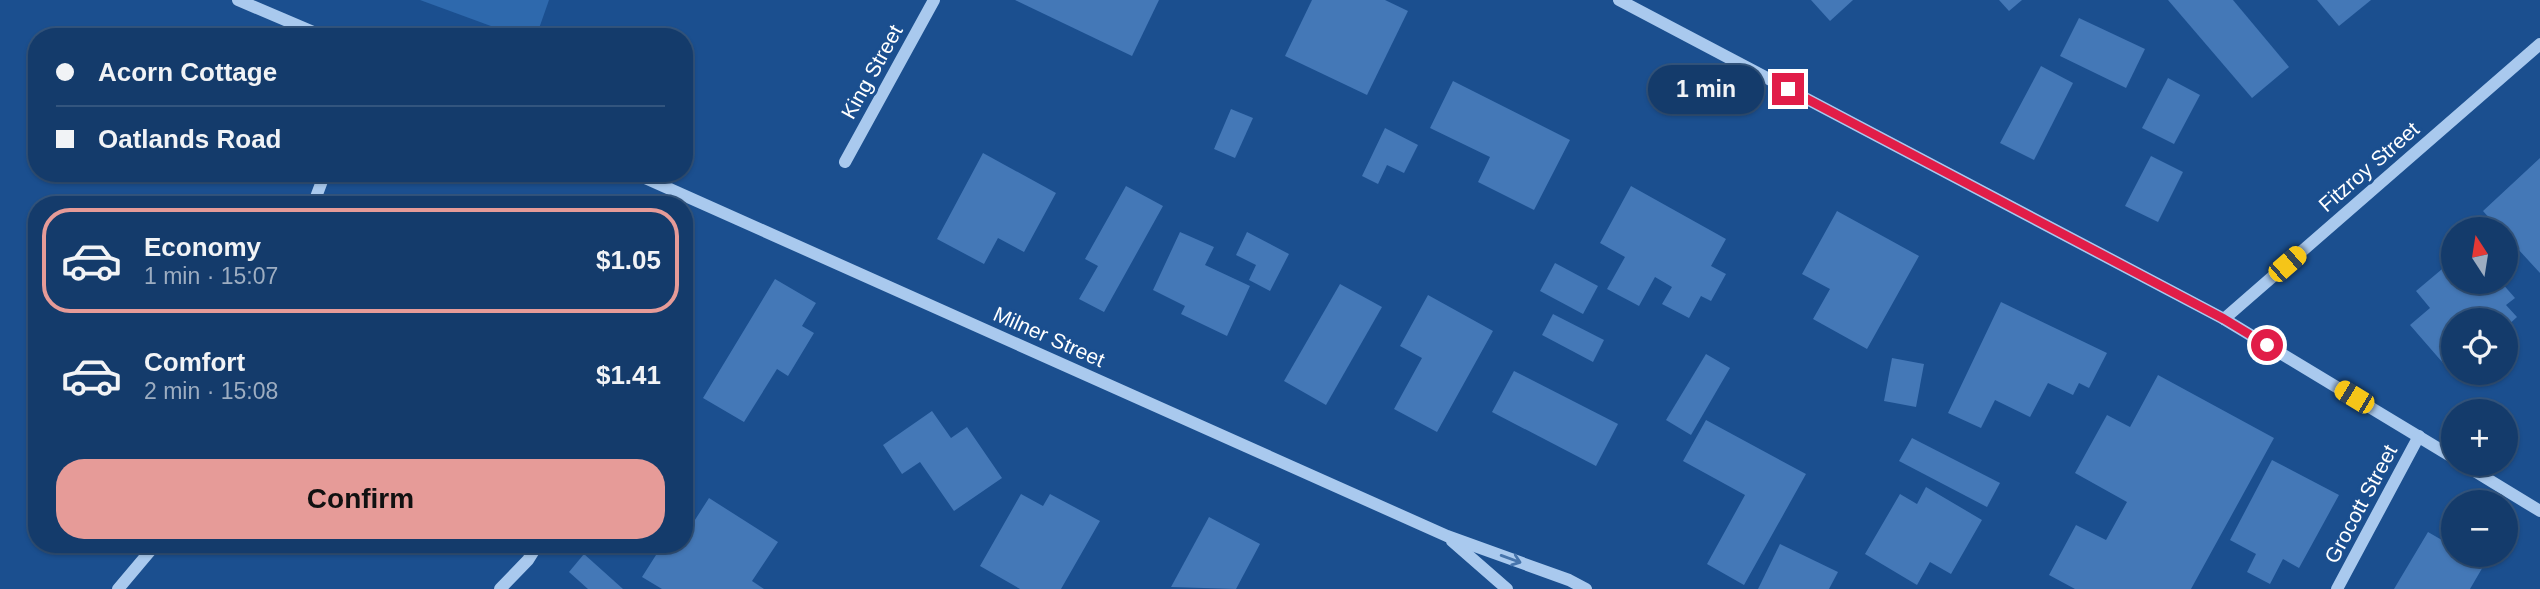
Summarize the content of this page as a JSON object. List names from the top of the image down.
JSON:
{
  "streets": {
    "street": [
      "King Street",
      "Fitzroy Street",
      "Milner Street",
      "Grocott Street"
    ]
  },
  "north": "top",
  "page": {
    "banner": ["Acorn Cottage", "Oatlands Road"],
    "bubble": "1 min",
    "list": [
      {
        "name": "Economy",
        "note": "1 min · 15:07",
        "value": "$1.05"
      },
      {
        "name": "Comfort",
        "note": "2 min · 15:08",
        "value": "$1.41"
      }
    ],
    "map_buttons": ["+", "−"],
    "buttons": "Confirm"
  }
}
